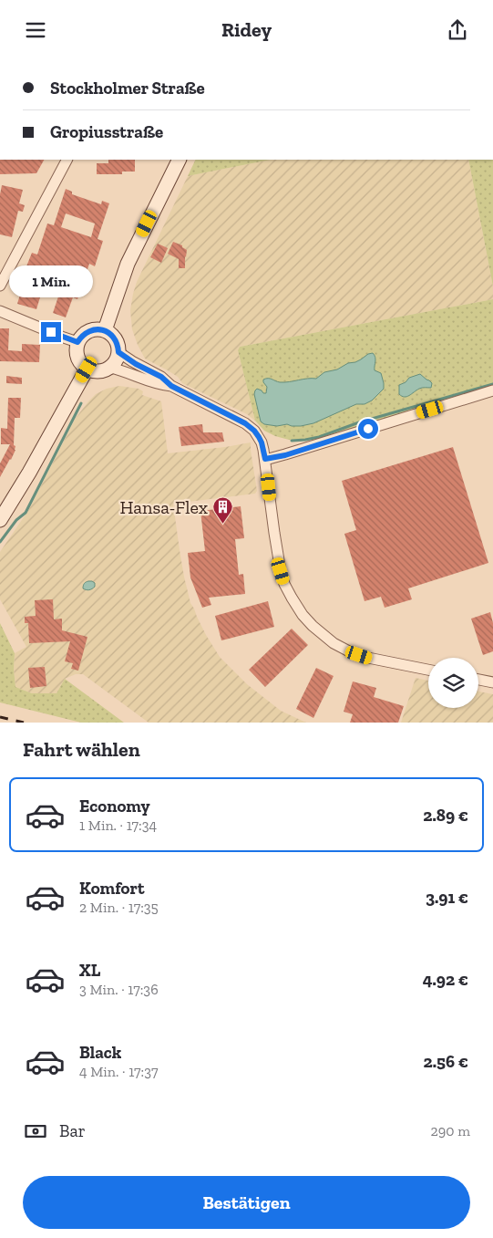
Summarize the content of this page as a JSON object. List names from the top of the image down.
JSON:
{
  "places": {
    "building": ["Hansa-Flex"]
  },
  "page": {
    "header": "Ridey",
    "banner": ["Stockholmer Straße", "Gropiusstraße"],
    "bubble": "1 Min.",
    "heading": "Fahrt wählen",
    "list": [
      {
        "name": "Economy",
        "note": "1 Min. · 17:34",
        "value": "2.89 €"
      },
      {
        "name": "Komfort",
        "note": "2 Min. · 17:35",
        "value": "3.91 €"
      },
      {
        "name": "XL",
        "note": "3 Min. · 17:36",
        "value": "4.92 €"
      },
      {
        "name": "Black",
        "note": "4 Min. · 17:37",
        "value": "2.56 €"
      }
    ],
    "pay": ["Bar", "290 m"],
    "buttons": "Bestätigen"
  }
}
